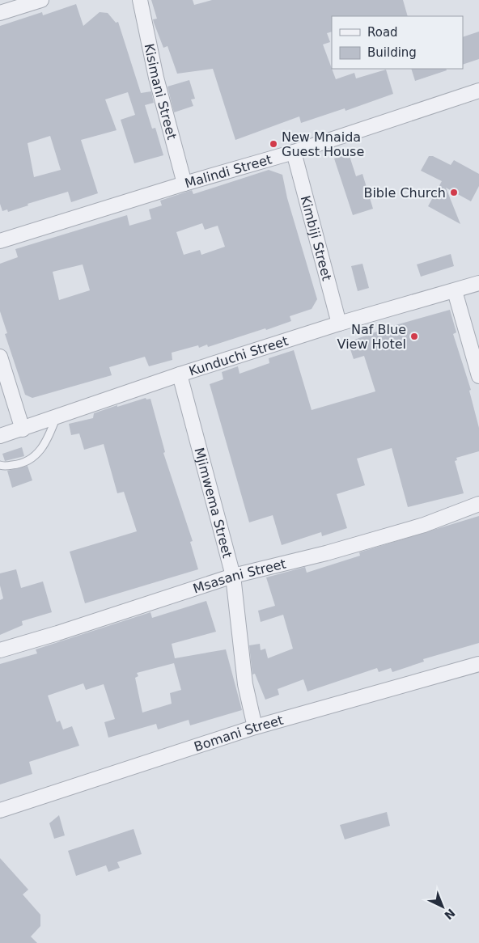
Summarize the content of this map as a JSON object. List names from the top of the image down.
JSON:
{
  "streets": {
    "street": [
      "Kisimani Street",
      "Malindi Street",
      "Kimbiji Street",
      "Kunduchi Street",
      "Mjimwema Street",
      "Msasani Street",
      "Bomani Street"
    ]
  },
  "crossings": [
    ["Kisimani Street", "Malindi Street"],
    ["Malindi Street", "Kimbiji Street"],
    ["Kimbiji Street", "Kunduchi Street"],
    ["Kunduchi Street", "Mjimwema Street"],
    ["Mjimwema Street", "Msasani Street"],
    ["Mjimwema Street", "Bomani Street"]
  ],
  "places": ["New Mnaida Guest House", "Bible Church", "Naf Blue View Hotel"],
  "legend": ["Road", "Building"],
  "north": "bottom right"
}
